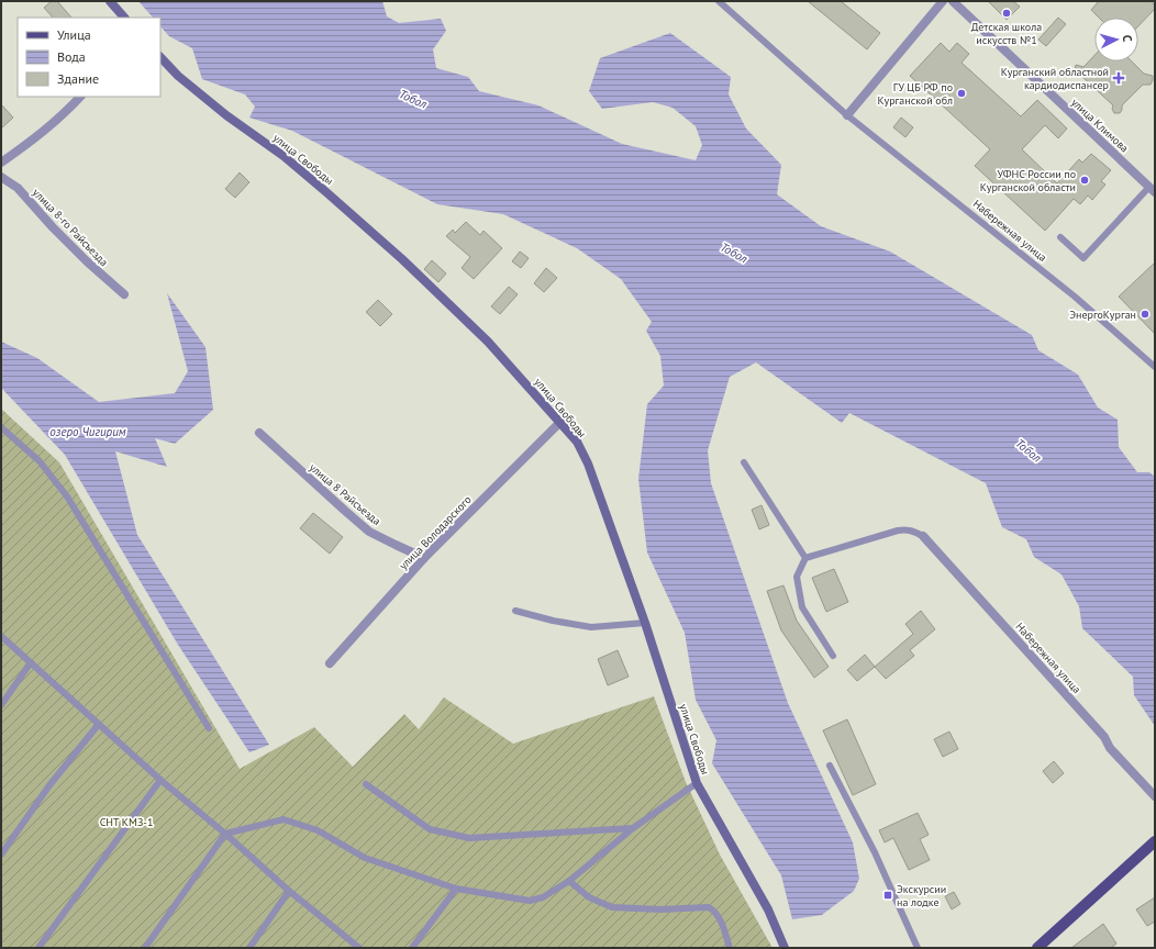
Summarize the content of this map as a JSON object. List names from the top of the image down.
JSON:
{
  "streets": {
    "street": [
      "улица Климова",
      "улица Свободы",
      "улица 8-го Райсъезда",
      "Набережная улица",
      "улица 8 Райсъезда",
      "улица Володарского"
    ]
  },
  "crossings": [
    ["улица Свободы", "улица Володарского"],
    ["улица 8 Райсъезда", "улица Володарского"]
  ],
  "water": ["Тобол", "озеро Чигирим"],
  "parks": ["СНТ КМЗ-1"],
  "places": {
    "other": [
      "Детская школа искусств №1",
      "ГУ ЦБ РФ по Курганской обл",
      "УФНС России по Курганской области",
      "ЭнергоКурган"
    ],
    "health": ["Курганский областной кардиодиспансер"],
    "transit": ["Экскурсии на лодке"]
  },
  "legend": ["Улица", "Вода", "Здание"],
  "north": "right"
}
